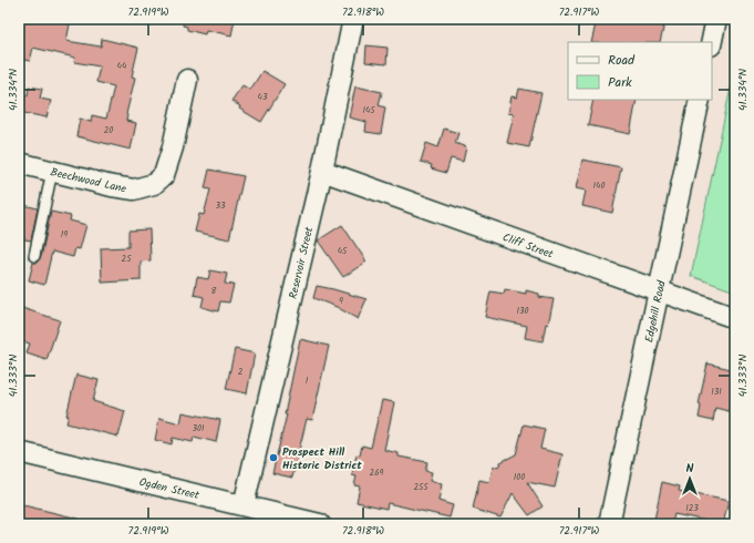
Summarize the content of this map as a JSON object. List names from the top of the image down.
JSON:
{
  "streets": {
    "street": [
      "Beechwood Lane",
      "Cliff Street",
      "Reservoir Street",
      "Edgehill Road",
      "Ogden Street"
    ]
  },
  "crossings": [
    ["Cliff Street", "Reservoir Street"],
    ["Cliff Street", "Edgehill Road"],
    ["Reservoir Street", "Ogden Street"]
  ],
  "places": ["Prospect Hill Historic District"],
  "house_numbers": [
    "44",
    "43",
    "145",
    "20",
    "140",
    "33",
    "19",
    "45",
    "25",
    "8",
    "9",
    "130",
    "2",
    "1",
    "131",
    "301",
    "269",
    "100",
    "255",
    "123"
  ],
  "legend": ["Road", "Park"],
  "north": "top",
  "coordinates": [
    "72.919°W",
    "72.918°W",
    "72.917°W",
    "41.334°N",
    "41.333°N"
  ]
}
